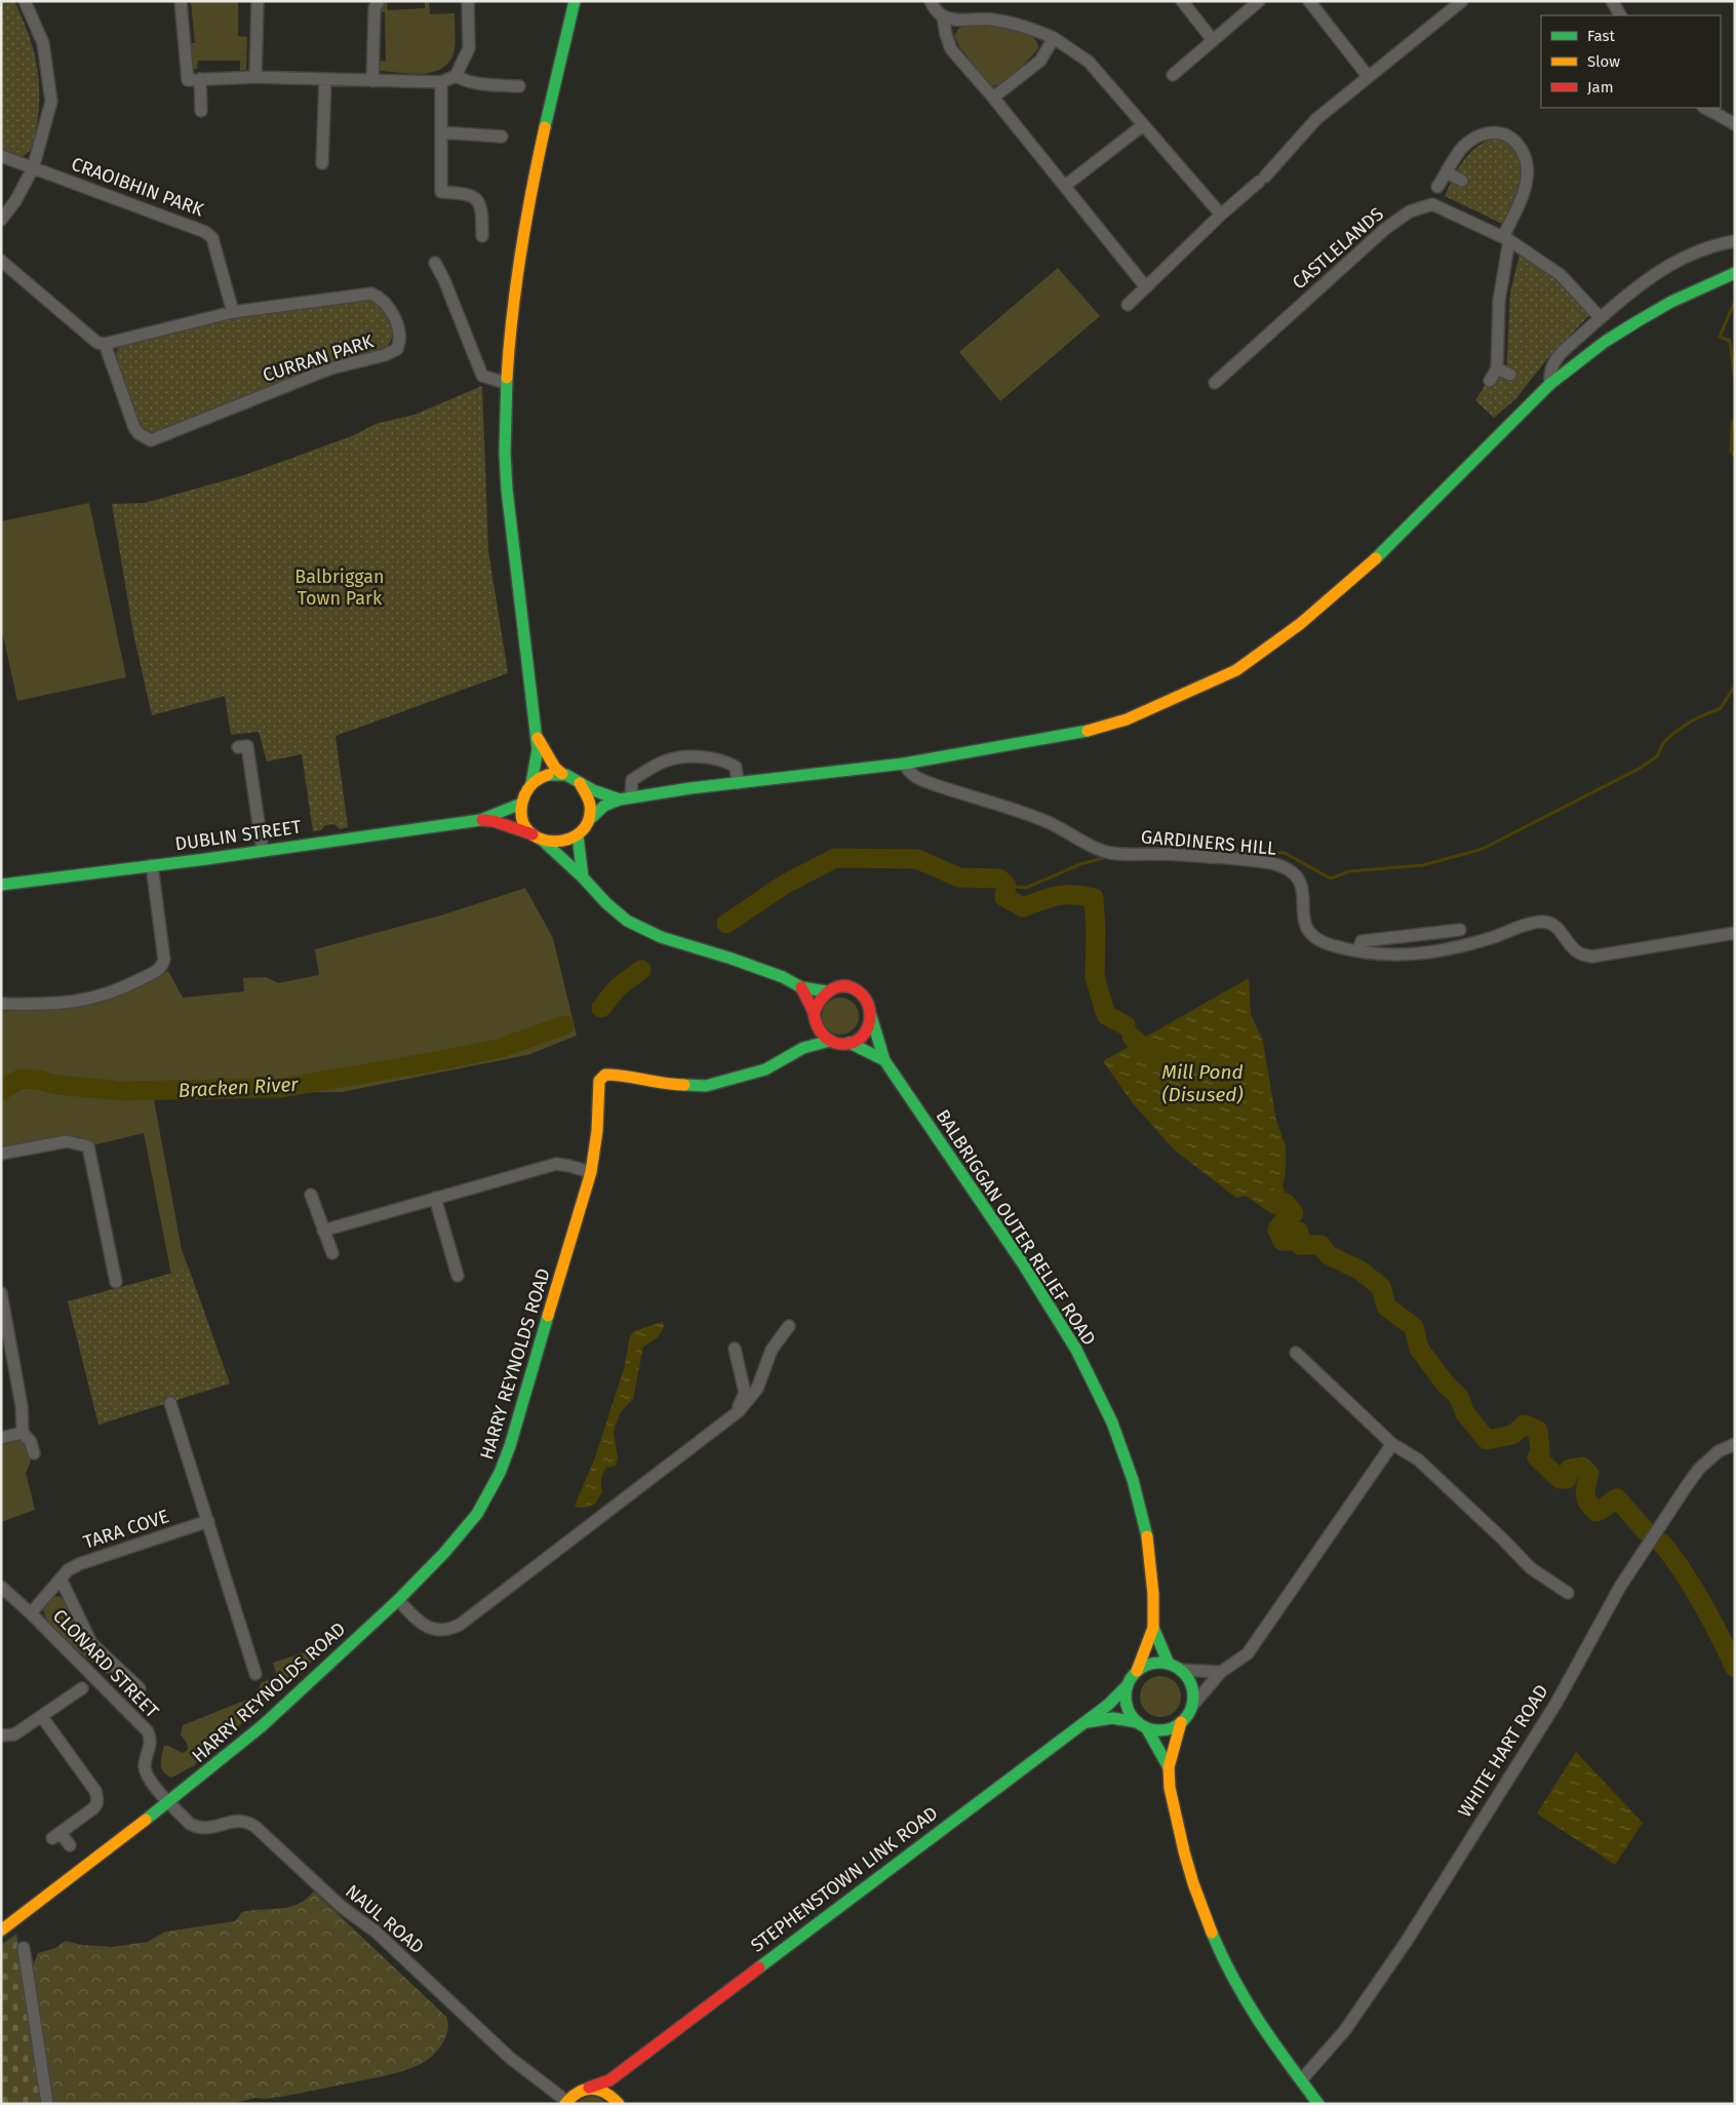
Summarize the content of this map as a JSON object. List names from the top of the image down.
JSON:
{
  "streets": {
    "street": [
      "CRAOIBHIN PARK",
      "CASTLELANDS",
      "CURRAN PARK",
      "DUBLIN STREET",
      "GARDINERS HILL",
      "BALBRIGGAN OUTER RELIEF ROAD",
      "HARRY REYNOLDS ROAD",
      "TARA COVE",
      "CLONARD STREET",
      "WHITE HART ROAD",
      "STEPHENSTOWN LINK ROAD",
      "NAUL ROAD"
    ]
  },
  "crossings": [
    ["CRAOIBHIN PARK", "CURRAN PARK"],
    ["BALBRIGGAN OUTER RELIEF ROAD", "HARRY REYNOLDS ROAD"],
    ["BALBRIGGAN OUTER RELIEF ROAD", "STEPHENSTOWN LINK ROAD"],
    ["HARRY REYNOLDS ROAD", "CLONARD STREET"],
    ["HARRY REYNOLDS ROAD", "NAUL ROAD"],
    ["TARA COVE", "CLONARD STREET"],
    ["CLONARD STREET", "NAUL ROAD"],
    ["STEPHENSTOWN LINK ROAD", "NAUL ROAD"]
  ],
  "water": ["Mill Pond (Disused)", "Bracken River"],
  "parks": ["Balbriggan Town Park"],
  "legend": ["Fast", "Slow", "Jam"]
}
